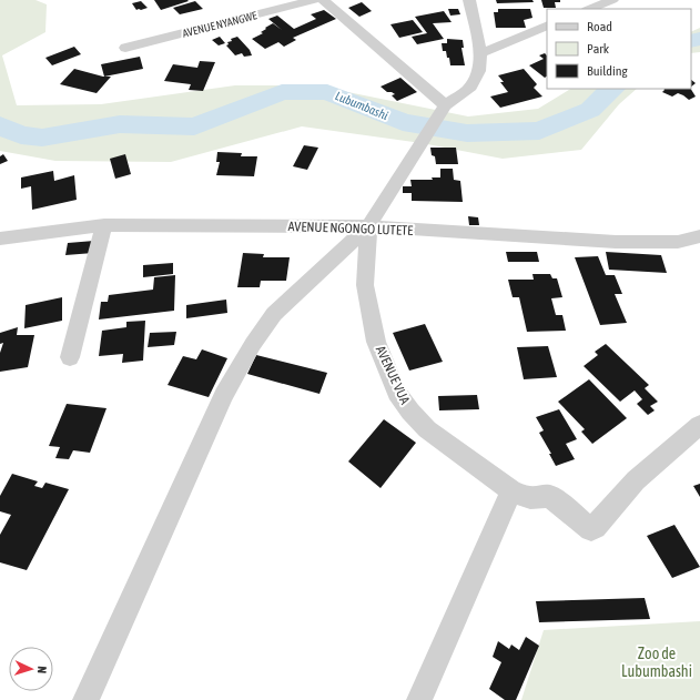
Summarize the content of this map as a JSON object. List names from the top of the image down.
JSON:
{
  "streets": {
    "street": ["AVENUE NYANGWE", "AVENUE NGONGO LUTETE", "AVENUE VUA"]
  },
  "crossings": [
    ["AVENUE NGONGO LUTETE", "AVENUE VUA"]
  ],
  "water": ["Lubumbashi"],
  "parks": ["Zoo de Lubumbashi"],
  "legend": ["Road", "Park", "Building"],
  "north": "right"
}
